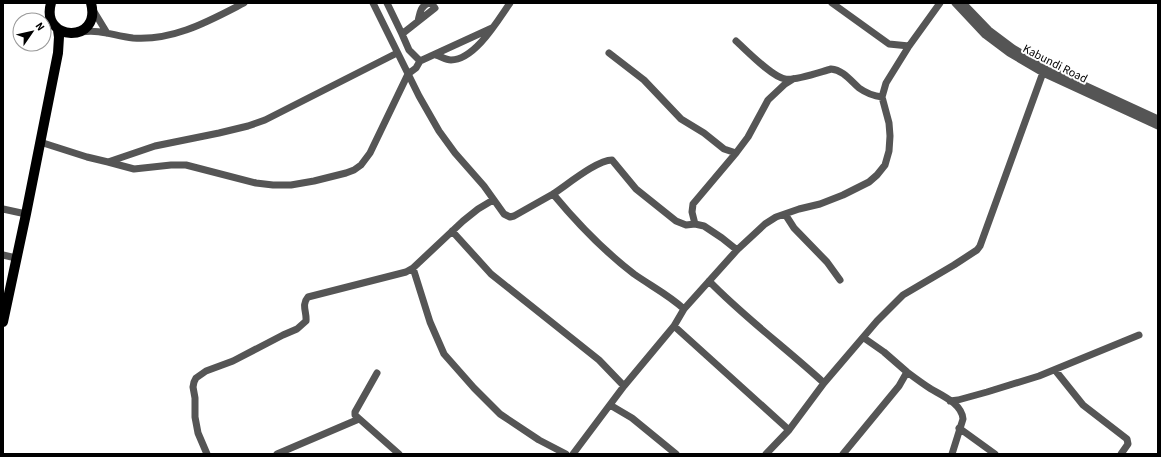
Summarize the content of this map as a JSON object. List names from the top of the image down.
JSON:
{
  "streets": {
    "street": ["Kabundi Road"]
  },
  "north": "top right"
}
